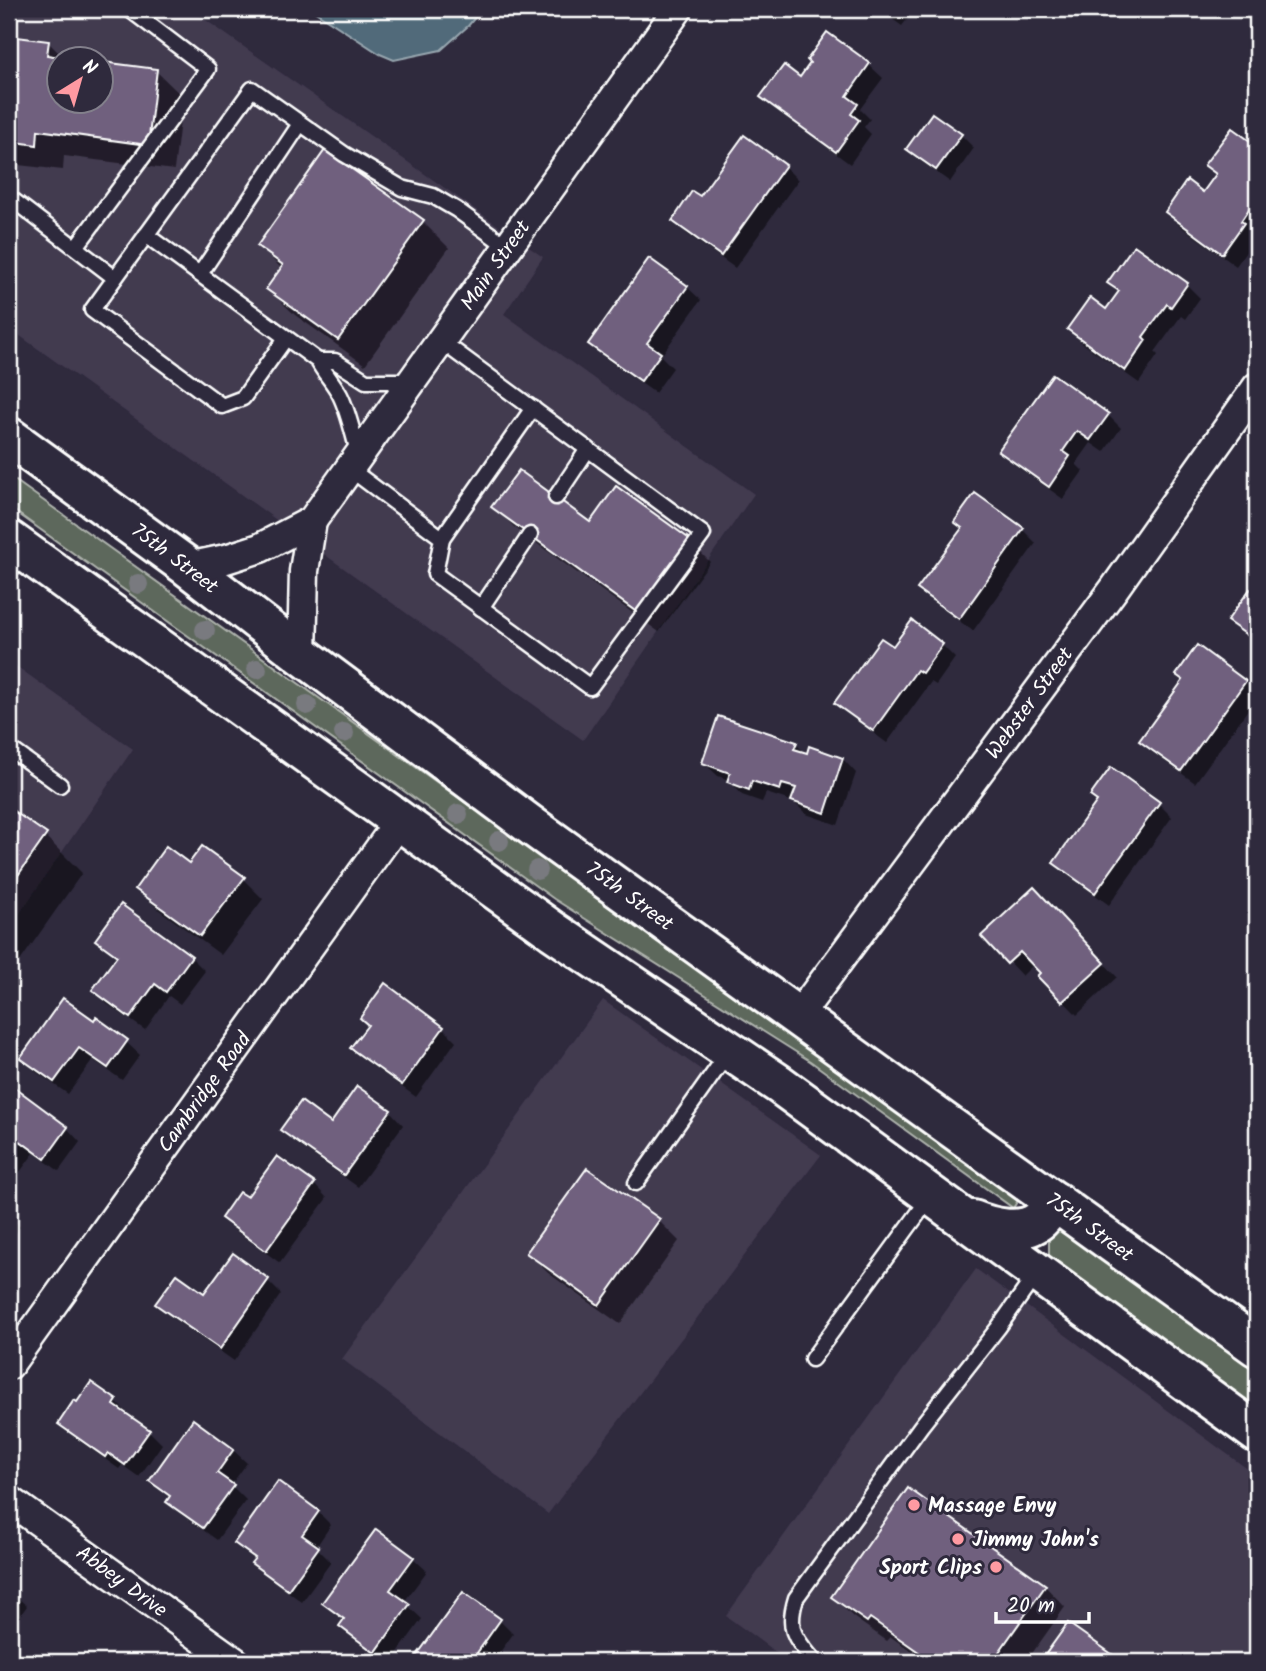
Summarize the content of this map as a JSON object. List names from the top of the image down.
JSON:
{
  "streets": {
    "main road": ["75th Street"],
    "street": [
      "Main Street",
      "Webster Street",
      "Cambridge Road",
      "Abbey Drive"
    ]
  },
  "crossings": [
    ["Main Street", "75th Street"],
    ["75th Street", "Webster Street"]
  ],
  "places": ["Massage Envy", "Jimmy John's", "Sport Clips"],
  "scale_bar": "20 m",
  "north": "top right"
}
